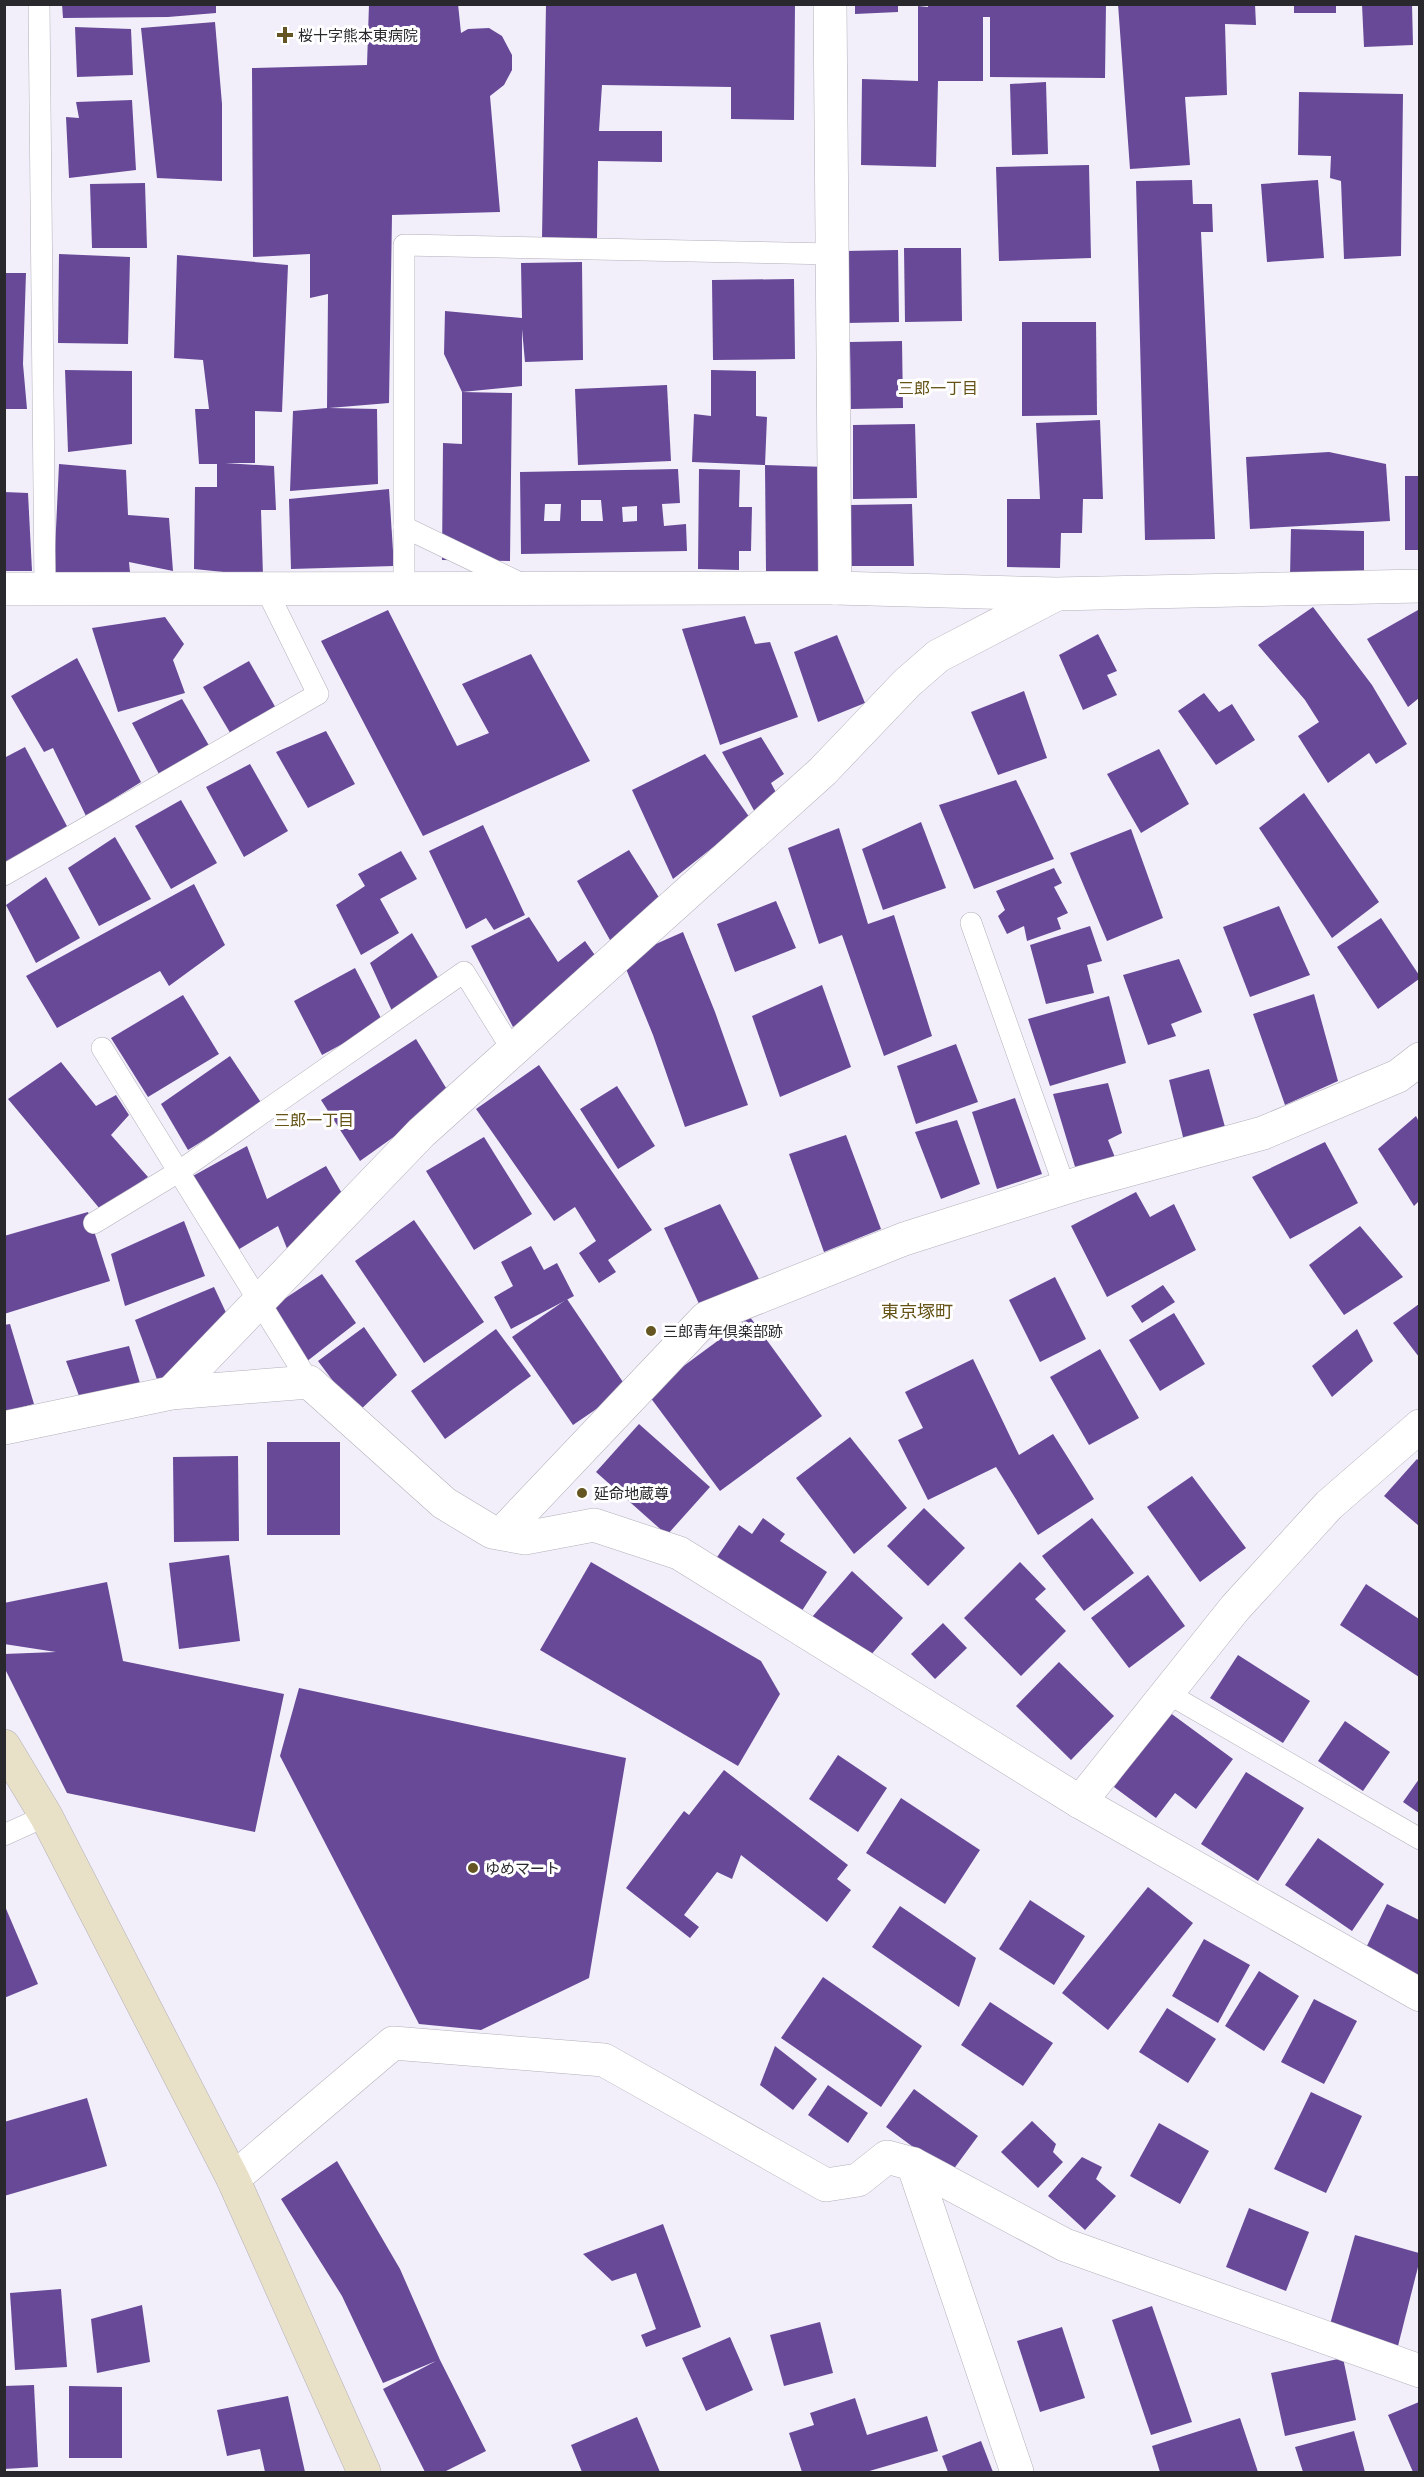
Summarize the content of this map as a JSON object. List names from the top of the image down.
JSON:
{
  "districts": ["三郎一丁目", "三郎一丁目", "東京塚町"],
  "places": {
    "health": ["桜十字熊本東病院"],
    "other": ["三郎青年倶楽部跡", "延命地蔵尊", "ゆめマート"]
  }
}
